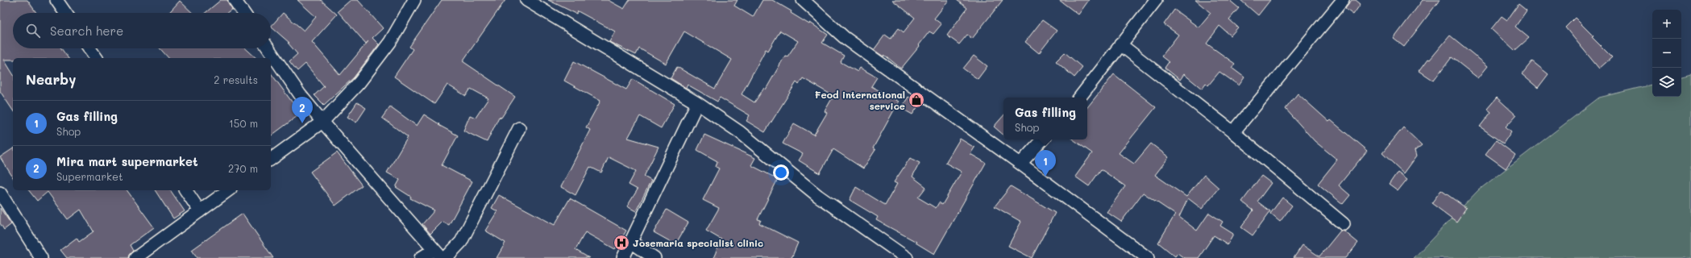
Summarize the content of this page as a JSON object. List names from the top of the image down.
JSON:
{
  "places": {
    "shop": ["Feod international service"],
    "hospital": ["Josemaria specialist clinic"]
  },
  "page": {
    "map_buttons": ["+", "−"],
    "search": "Search here",
    "heading": ["Nearby", "2 results"],
    "pins": ["2", "1"],
    "popup": ["Gas filling", "Shop"],
    "list": [
      {
        "mark": "1",
        "name": "Gas filling",
        "note": "Shop",
        "value": "150 m"
      },
      {
        "mark": "2",
        "name": "Mira mart supermarket",
        "note": "Supermarket",
        "value": "270 m"
      }
    ]
  }
}
